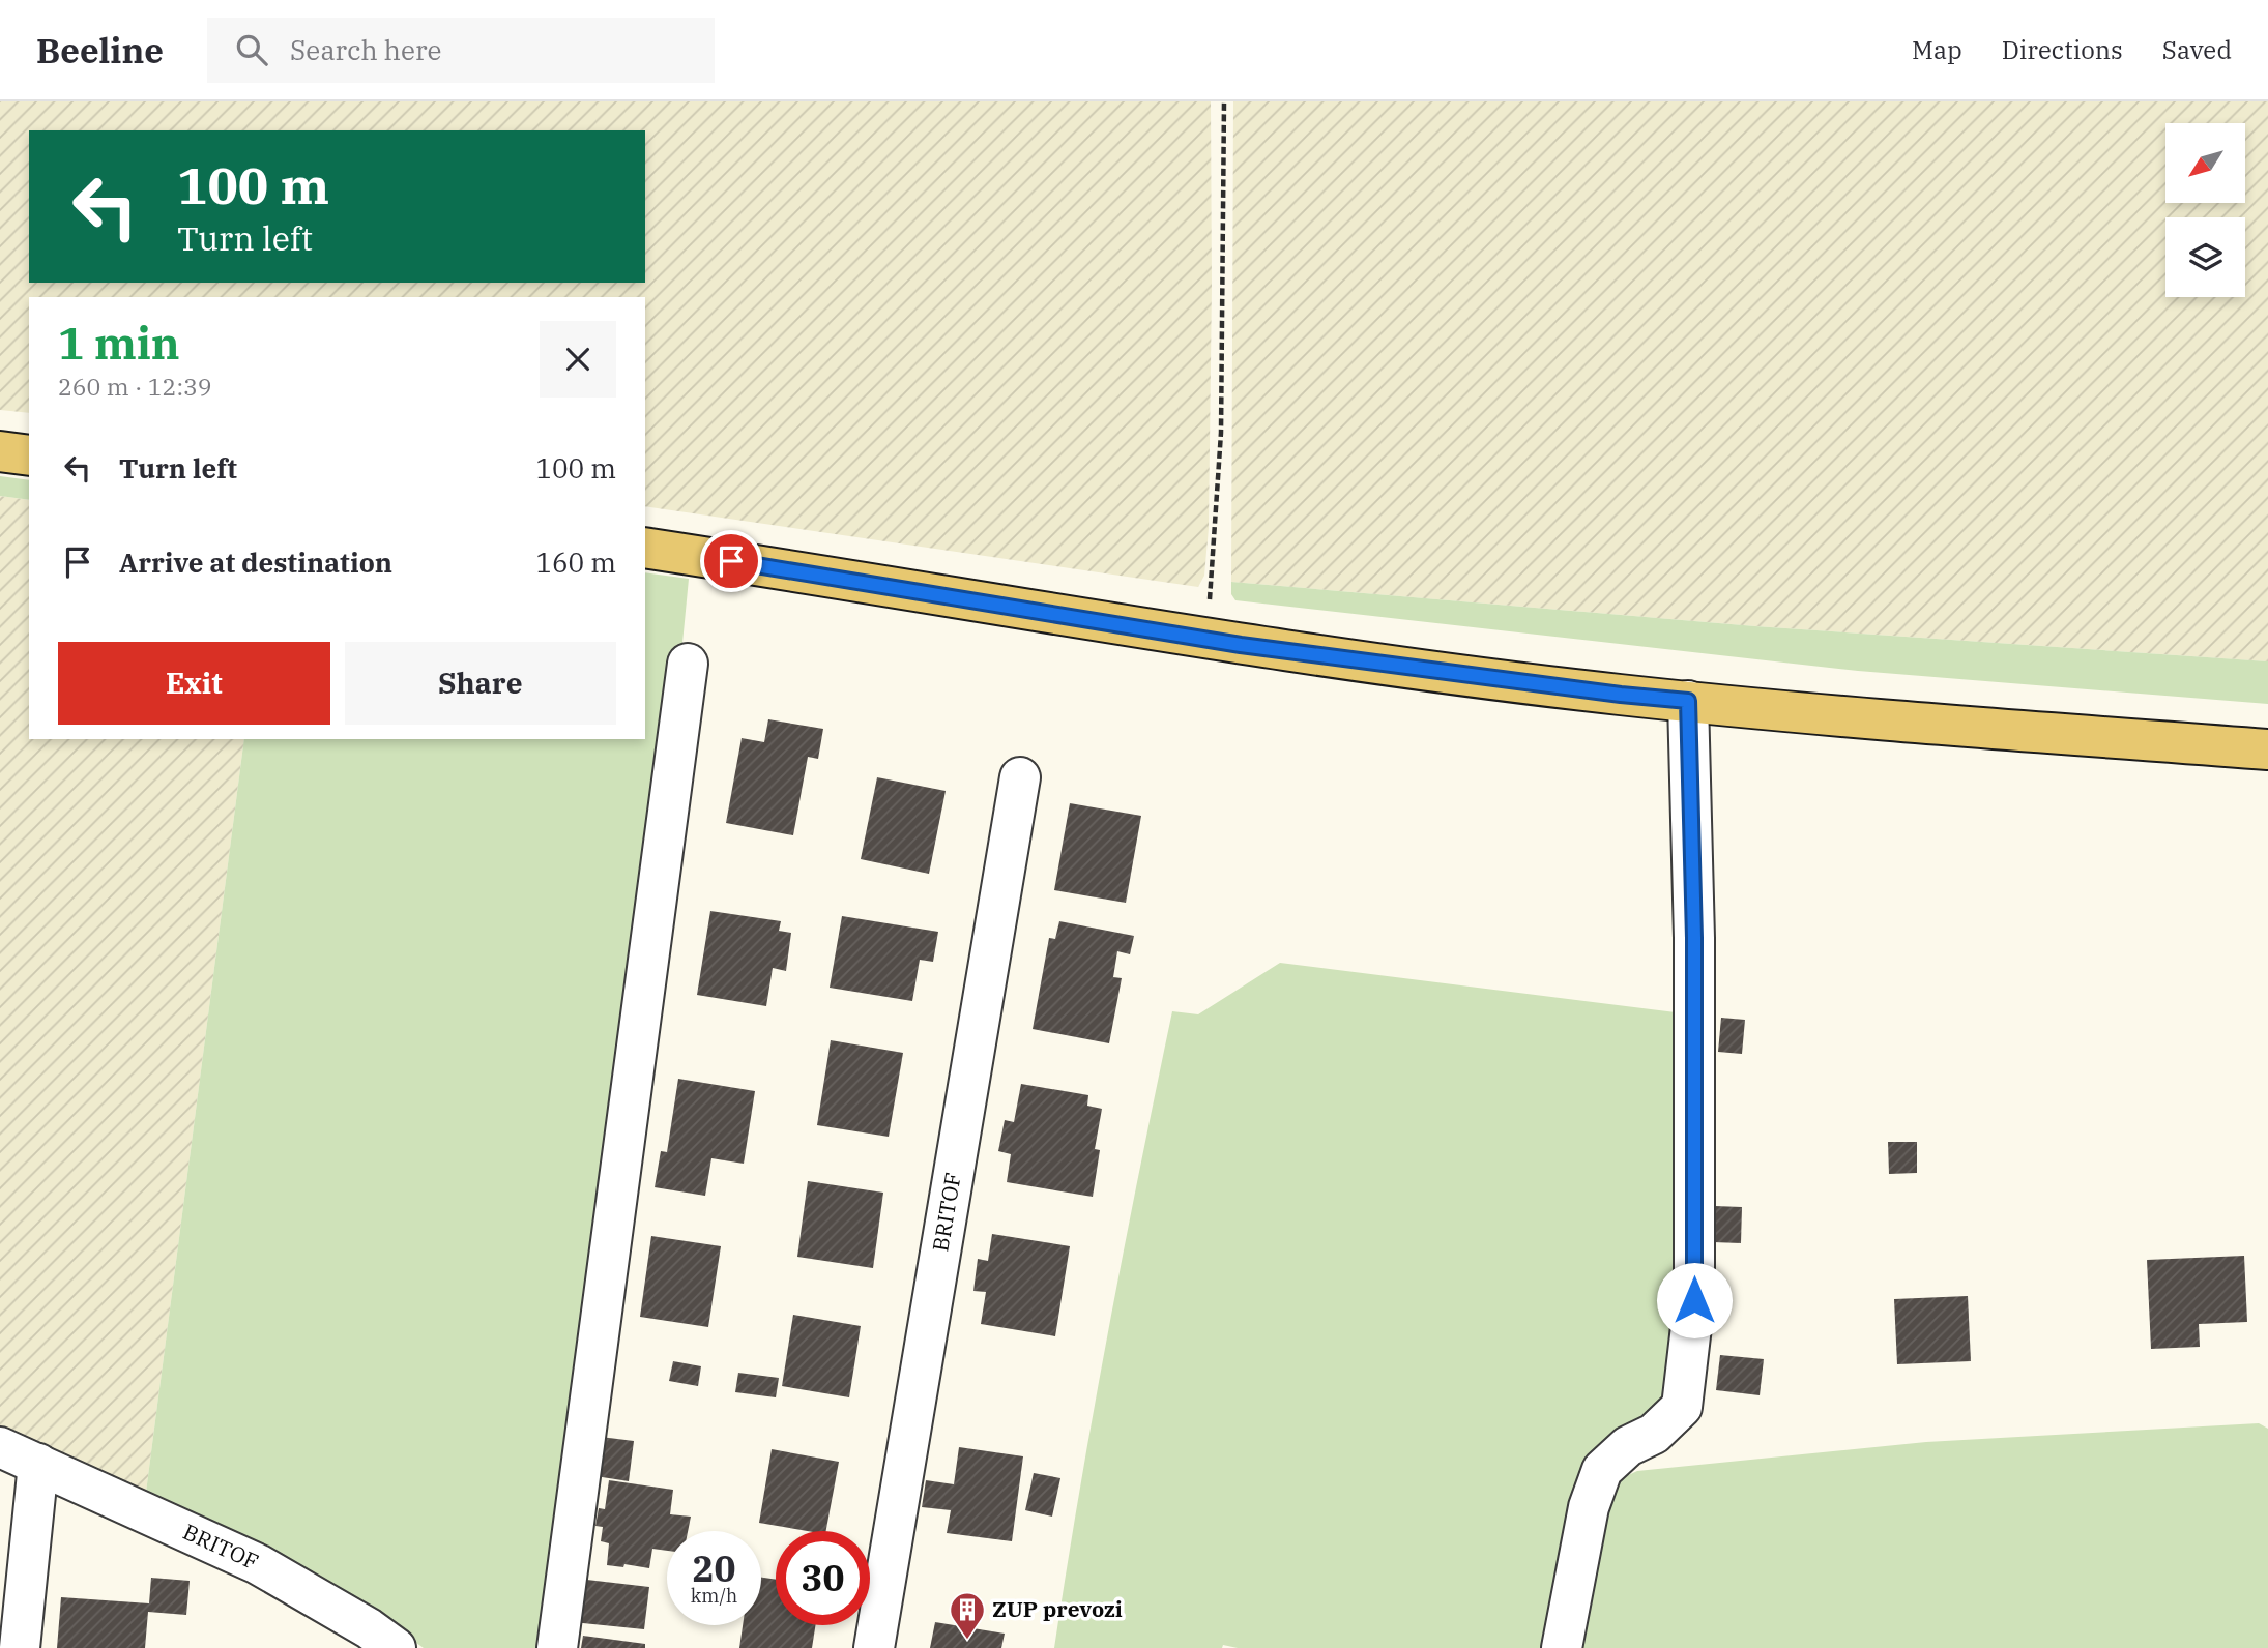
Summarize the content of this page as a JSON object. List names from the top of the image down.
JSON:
{
  "streets": {
    "street": ["BRITOF"]
  },
  "places": {
    "building": ["ZUP prevozi"]
  },
  "north": "bottom left",
  "page": {
    "header": "Beeline",
    "search": "Search here",
    "nav": ["Map", "Directions", "Saved"],
    "turn": ["100 m", "Turn left"],
    "heading": ["1 min", "260 m · 12:39"],
    "list": [
      {
        "name": "Turn left",
        "value": "100 m"
      },
      {
        "name": "Arrive at destination",
        "value": "160 m"
      }
    ],
    "buttons": ["Exit", "Share"],
    "speed": "20 km/h",
    "limit": "30"
  }
}
